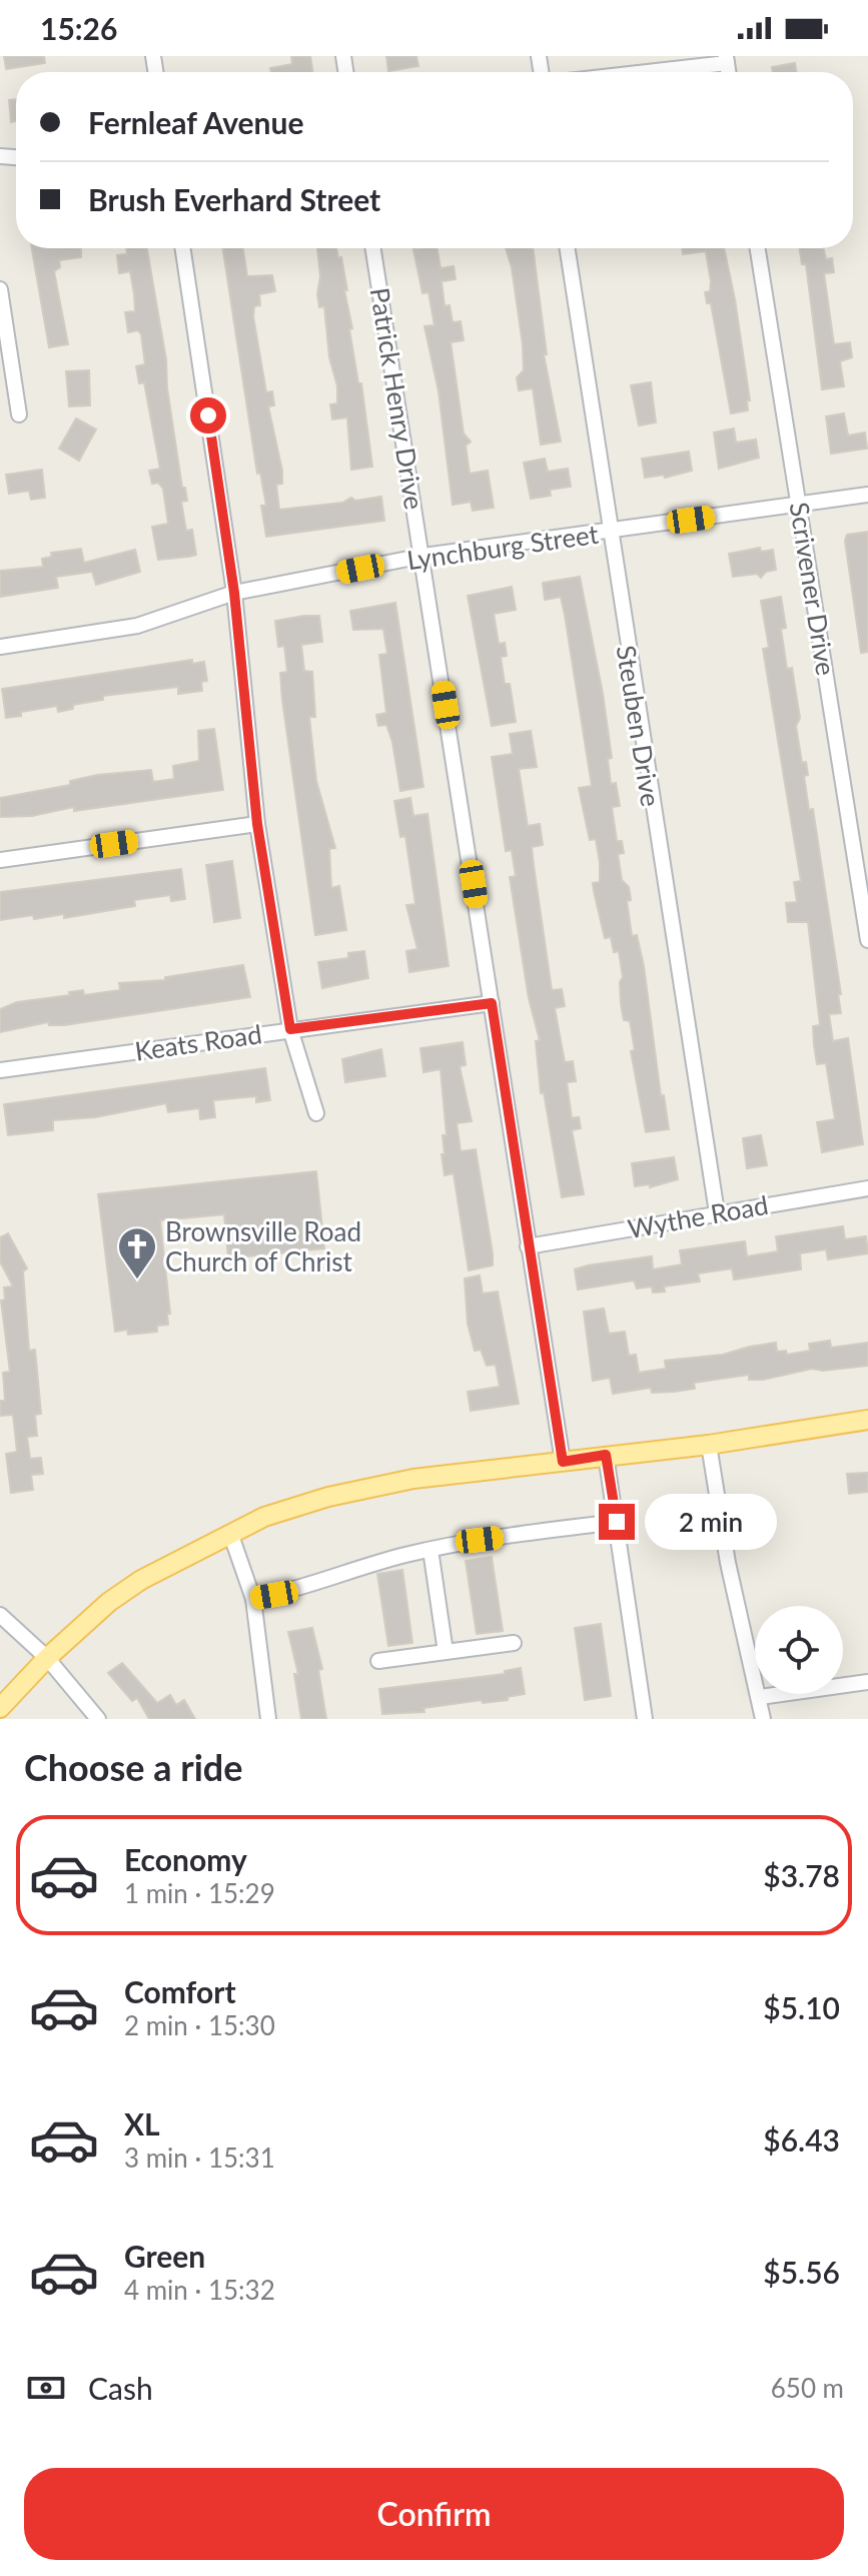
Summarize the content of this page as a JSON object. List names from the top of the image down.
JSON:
{
  "streets": {
    "street": [
      "Patrick Henry Drive",
      "Lynchburg Street",
      "Scrivener Drive",
      "Steuben Drive",
      "Keats Road",
      "Wythe Road"
    ]
  },
  "crossings": [
    ["Patrick Henry Drive", "Lynchburg Street"],
    ["Patrick Henry Drive", "Keats Road"],
    ["Patrick Henry Drive", "Wythe Road"],
    ["Lynchburg Street", "Scrivener Drive"],
    ["Lynchburg Street", "Steuben Drive"],
    ["Steuben Drive", "Wythe Road"]
  ],
  "places": {
    "church": ["Brownsville Road Church of Christ"]
  },
  "page": {
    "status": "15:26",
    "banner": ["Fernleaf Avenue", "Brush Everhard Street"],
    "bubble": "2 min",
    "heading": "Choose a ride",
    "list": [
      {
        "name": "Economy",
        "note": "1 min · 15:29",
        "value": "$3.78"
      },
      {
        "name": "Comfort",
        "note": "2 min · 15:30",
        "value": "$5.10"
      },
      {
        "name": "XL",
        "note": "3 min · 15:31",
        "value": "$6.43"
      },
      {
        "name": "Green",
        "note": "4 min · 15:32",
        "value": "$5.56"
      }
    ],
    "pay": ["Cash", "650 m"],
    "buttons": "Confirm"
  }
}
